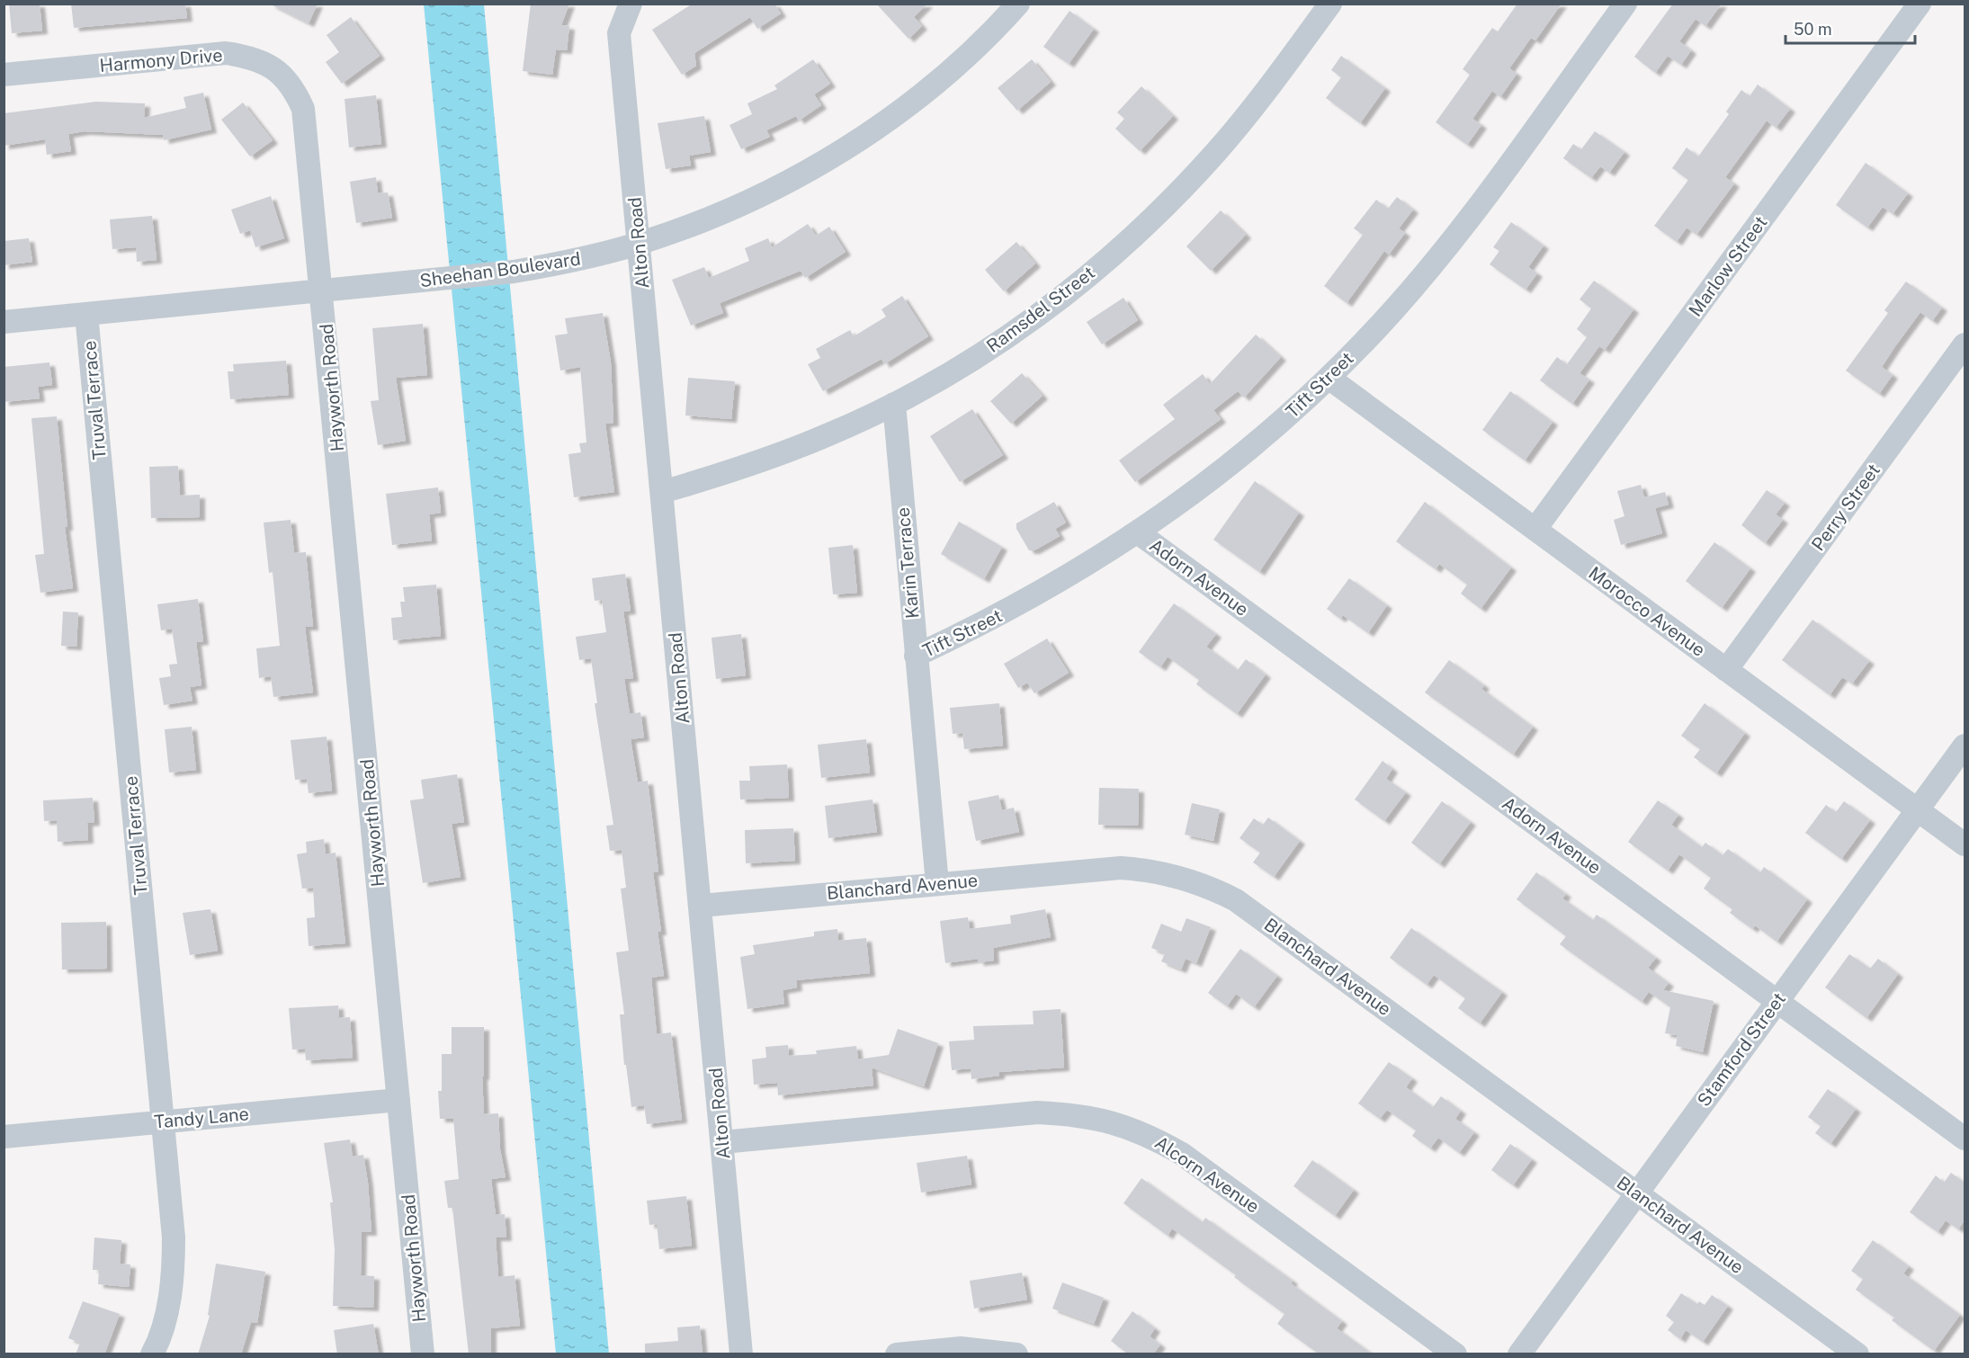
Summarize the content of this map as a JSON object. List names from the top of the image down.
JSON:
{
  "streets": {
    "street": [
      "Harmony Drive",
      "Alton Road",
      "Marlow Street",
      "Sheehan Boulevard",
      "Ramsdel Street",
      "Tift Street",
      "Hayworth Road",
      "Truval Terrace",
      "Perry Street",
      "Karin Terrace",
      "Adorn Avenue",
      "Morocco Avenue",
      "Blanchard Avenue",
      "Stamford Street",
      "Tandy Lane",
      "Alcorn Avenue"
    ]
  },
  "crossings": [
    ["Harmony Drive", "Sheehan Boulevard"],
    ["Harmony Drive", "Hayworth Road"],
    ["Alton Road", "Sheehan Boulevard"],
    ["Alton Road", "Ramsdel Street"],
    ["Alton Road", "Blanchard Avenue"],
    ["Alton Road", "Alcorn Avenue"],
    ["Marlow Street", "Morocco Avenue"],
    ["Sheehan Boulevard", "Hayworth Road"],
    ["Sheehan Boulevard", "Truval Terrace"],
    ["Ramsdel Street", "Karin Terrace"],
    ["Tift Street", "Karin Terrace"],
    ["Tift Street", "Adorn Avenue"],
    ["Tift Street", "Morocco Avenue"],
    ["Hayworth Road", "Tandy Lane"],
    ["Truval Terrace", "Tandy Lane"],
    ["Perry Street", "Morocco Avenue"],
    ["Karin Terrace", "Blanchard Avenue"],
    ["Adorn Avenue", "Stamford Street"],
    ["Morocco Avenue", "Stamford Street"],
    ["Blanchard Avenue", "Stamford Street"]
  ],
  "scale_bar": "50 m"
}
